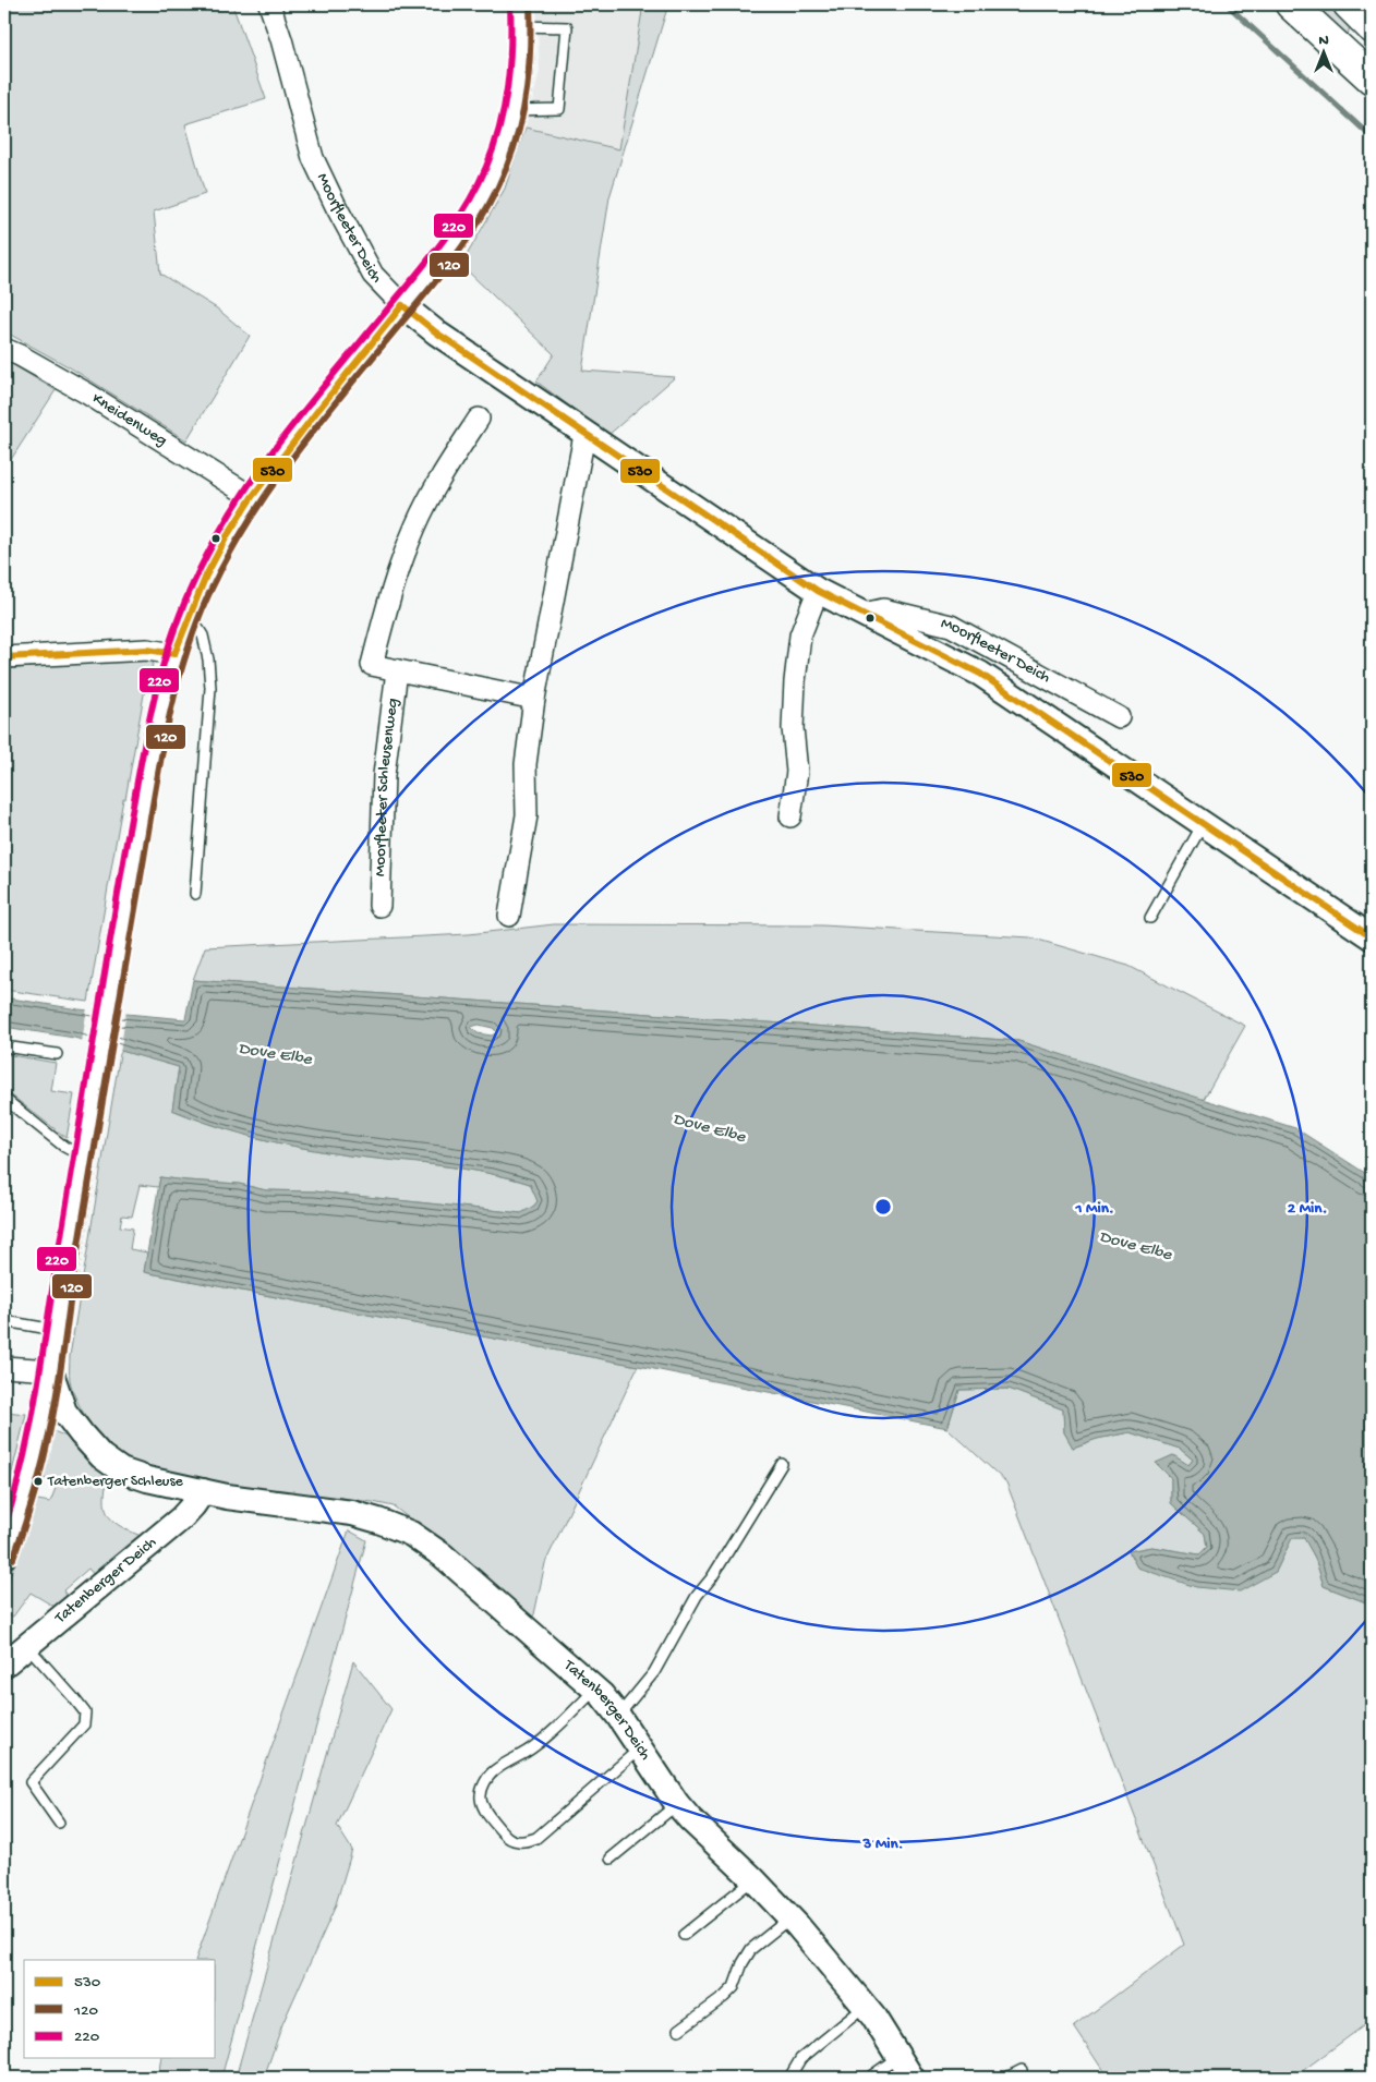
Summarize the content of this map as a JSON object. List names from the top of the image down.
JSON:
{
  "streets": {
    "street": [
      "Moorfleeter Deich",
      "Kneidenweg",
      "Moorfleeter Schleusenweg",
      "Tatenberger Deich"
    ]
  },
  "water": ["Dove Elbe"],
  "places": ["Tatenberger Schleuse"],
  "lines": ["transit line 120", "transit line 220", "transit line 530"],
  "legend": ["530", "120", "220"],
  "north": "top",
  "rings": ["1 Min.", "2 Min.", "3 Min."]
}
